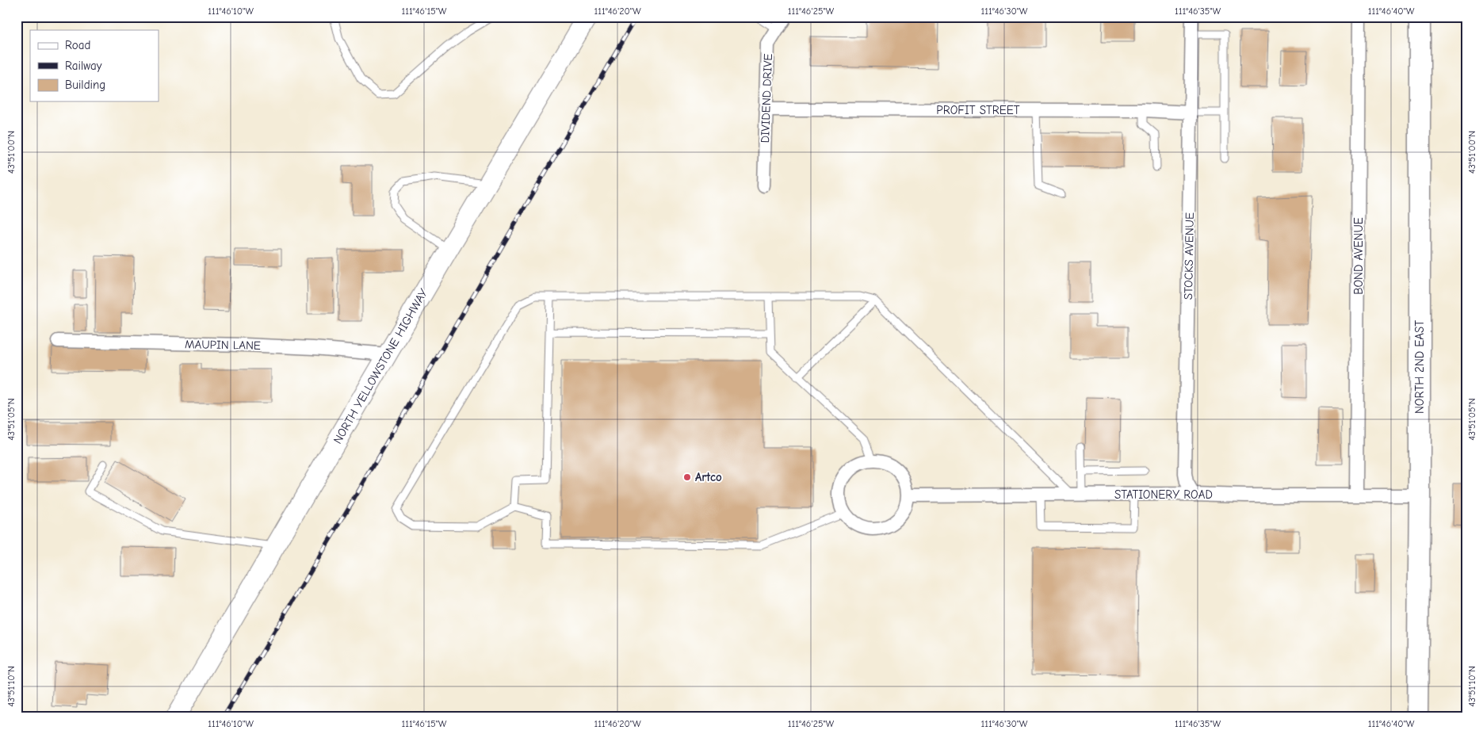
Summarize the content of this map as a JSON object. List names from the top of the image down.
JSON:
{
  "streets": {
    "main road": ["NORTH YELLOWSTONE HIGHWAY", "NORTH 2ND EAST"],
    "street": [
      "DIVIDEND DRIVE",
      "PROFIT STREET",
      "STOCKS AVENUE",
      "BOND AVENUE",
      "MAUPIN LANE",
      "STATIONERY ROAD"
    ]
  },
  "crossings": [
    ["DIVIDEND DRIVE", "PROFIT STREET"],
    ["PROFIT STREET", "STOCKS AVENUE"],
    ["STOCKS AVENUE", "STATIONERY ROAD"],
    ["BOND AVENUE", "STATIONERY ROAD"],
    ["MAUPIN LANE", "NORTH YELLOWSTONE HIGHWAY"],
    ["NORTH 2ND EAST", "STATIONERY ROAD"]
  ],
  "places": ["Artco"],
  "legend": ["Road", "Railway", "Building"],
  "coordinates": [
    "111°46'10\"W",
    "111°46'15\"W",
    "111°46'20\"W",
    "111°46'25\"W",
    "111°46'30\"W",
    "111°46'35\"W",
    "111°46'40\"W",
    "43°51'00\"N",
    "43°51'05\"N",
    "43°51'10\"N"
  ]
}
